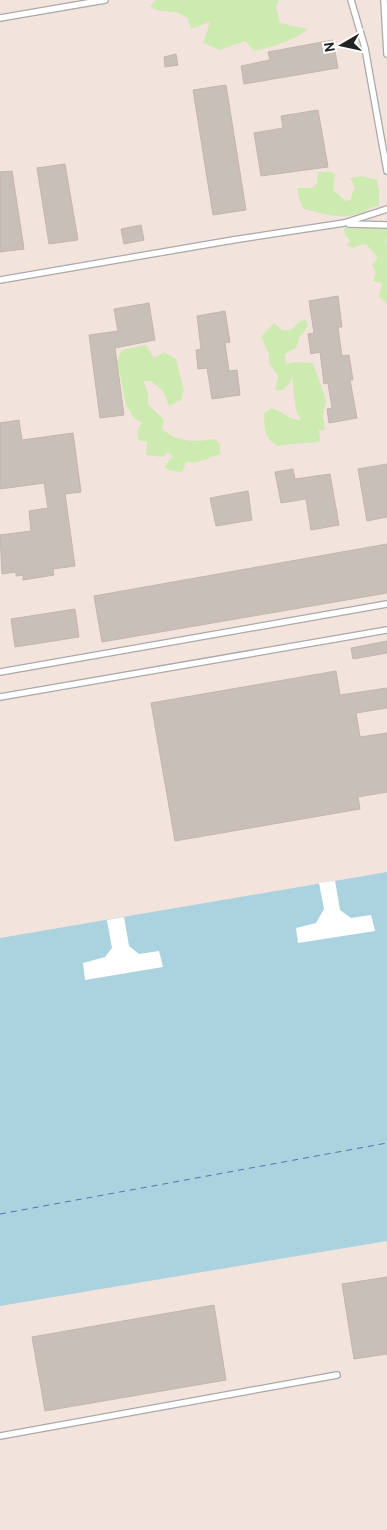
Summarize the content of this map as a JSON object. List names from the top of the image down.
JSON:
{
  "north": "left"
}
